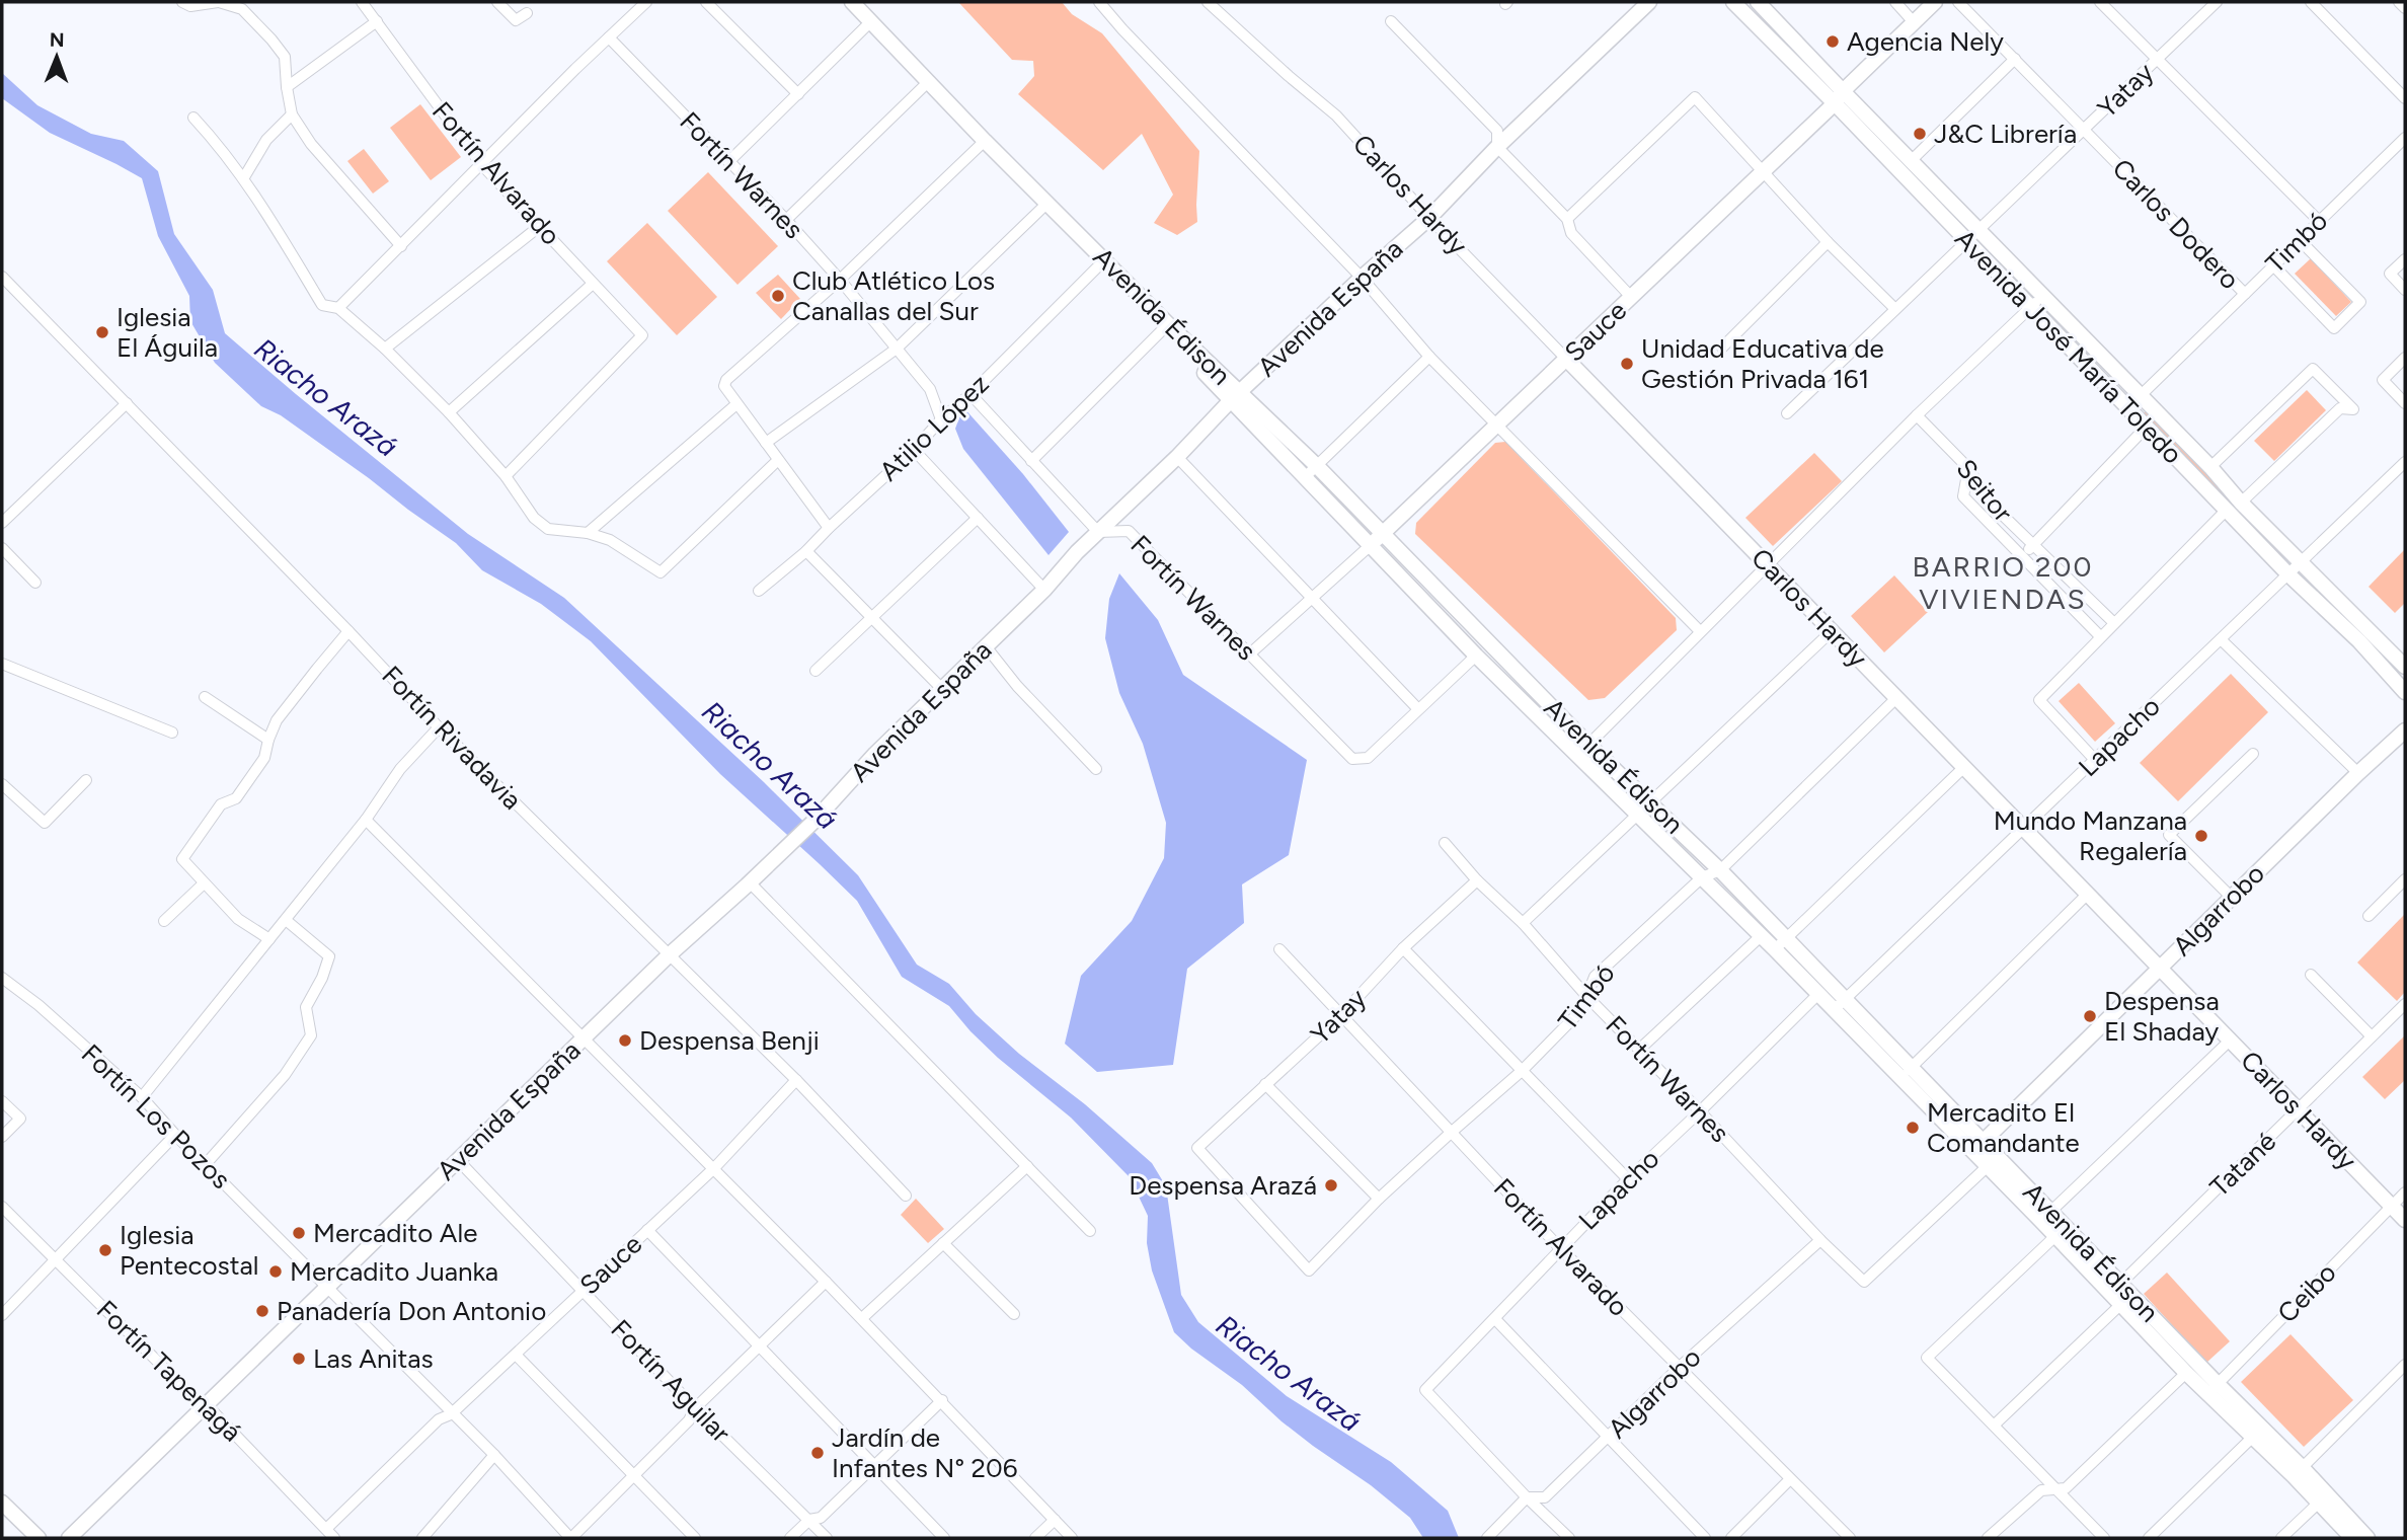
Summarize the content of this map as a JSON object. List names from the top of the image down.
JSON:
{
  "streets": {
    "main road": [
      "Carlos Hardy",
      "Avenida España",
      "Avenida Édison",
      "Sauce",
      "Avenida José María Toledo",
      "Algarrobo"
    ],
    "street": [
      "Yatay",
      "Fortín Alvarado",
      "Fortín Warnes",
      "Carlos Dodero",
      "Timbó",
      "Atilio López",
      "Seitor",
      "Lapacho",
      "Fortín Rivadavia",
      "Fortín Los Pozos",
      "Tatané",
      "Ceibo",
      "Fortín Tapenagá",
      "Fortín Aguilar"
    ]
  },
  "crossings": [
    ["Yatay", "Fortín Alvarado"],
    ["Yatay", "Fortín Warnes"],
    ["Yatay", "Carlos Dodero"],
    ["Yatay", "Timbó"],
    ["Yatay", "Avenida José María Toledo"],
    ["Fortín Alvarado", "Timbó"],
    ["Fortín Alvarado", "Lapacho"],
    ["Fortín Alvarado", "Algarrobo"],
    ["Fortín Warnes", "Timbó"],
    ["Fortín Warnes", "Avenida España"],
    ["Fortín Warnes", "Avenida Édison"],
    ["Fortín Warnes", "Sauce"],
    ["Fortín Warnes", "Atilio López"],
    ["Fortín Warnes", "Lapacho"],
    ["Fortín Warnes", "Algarrobo"],
    ["Carlos Hardy", "Timbó"],
    ["Carlos Hardy", "Avenida España"],
    ["Carlos Hardy", "Sauce"],
    ["Carlos Hardy", "Lapacho"],
    ["Carlos Hardy", "Algarrobo"],
    ["Carlos Hardy", "Tatané"],
    ["Carlos Hardy", "Ceibo"],
    ["Carlos Dodero", "Timbó"],
    ["Timbó", "Avenida Édison"],
    ["Timbó", "Avenida José María Toledo"],
    ["Avenida España", "Avenida Édison"],
    ["Avenida España", "Fortín Rivadavia"],
    ["Avenida España", "Fortín Los Pozos"],
    ["Avenida España", "Fortín Tapenagá"],
    ["Avenida España", "Fortín Aguilar"],
    ["Avenida Édison", "Sauce"],
    ["Avenida Édison", "Atilio López"],
    ["Avenida Édison", "Lapacho"],
    ["Avenida Édison", "Algarrobo"],
    ["Avenida Édison", "Tatané"],
    ["Avenida Édison", "Ceibo"],
    ["Sauce", "Avenida José María Toledo"],
    ["Sauce", "Fortín Rivadavia"],
    ["Sauce", "Fortín Los Pozos"],
    ["Sauce", "Fortín Tapenagá"],
    ["Sauce", "Fortín Aguilar"],
    ["Avenida José María Toledo", "Lapacho"],
    ["Lapacho", "Algarrobo"]
  ],
  "districts": ["BARRIO 200 VIVIENDAS"],
  "water": ["Riacho Arazá"],
  "places": [
    "Agencia Nely",
    "J&C Librería",
    "Club Atlético Los Canallas del Sur",
    "Iglesia El Águila",
    "Unidad Educativa de Gestión Privada 161",
    "Mundo Manzana Regalería",
    "Despensa El Shaday",
    "Despensa Benji",
    "Mercadito El Comandante",
    "Despensa Arazá",
    "Mercadito Ale",
    "Iglesia Pentecostal",
    "Mercadito Juanka",
    "Panadería Don Antonio",
    "Las Anitas",
    "Jardín de Infantes N° 206"
  ],
  "north": "top"
}
